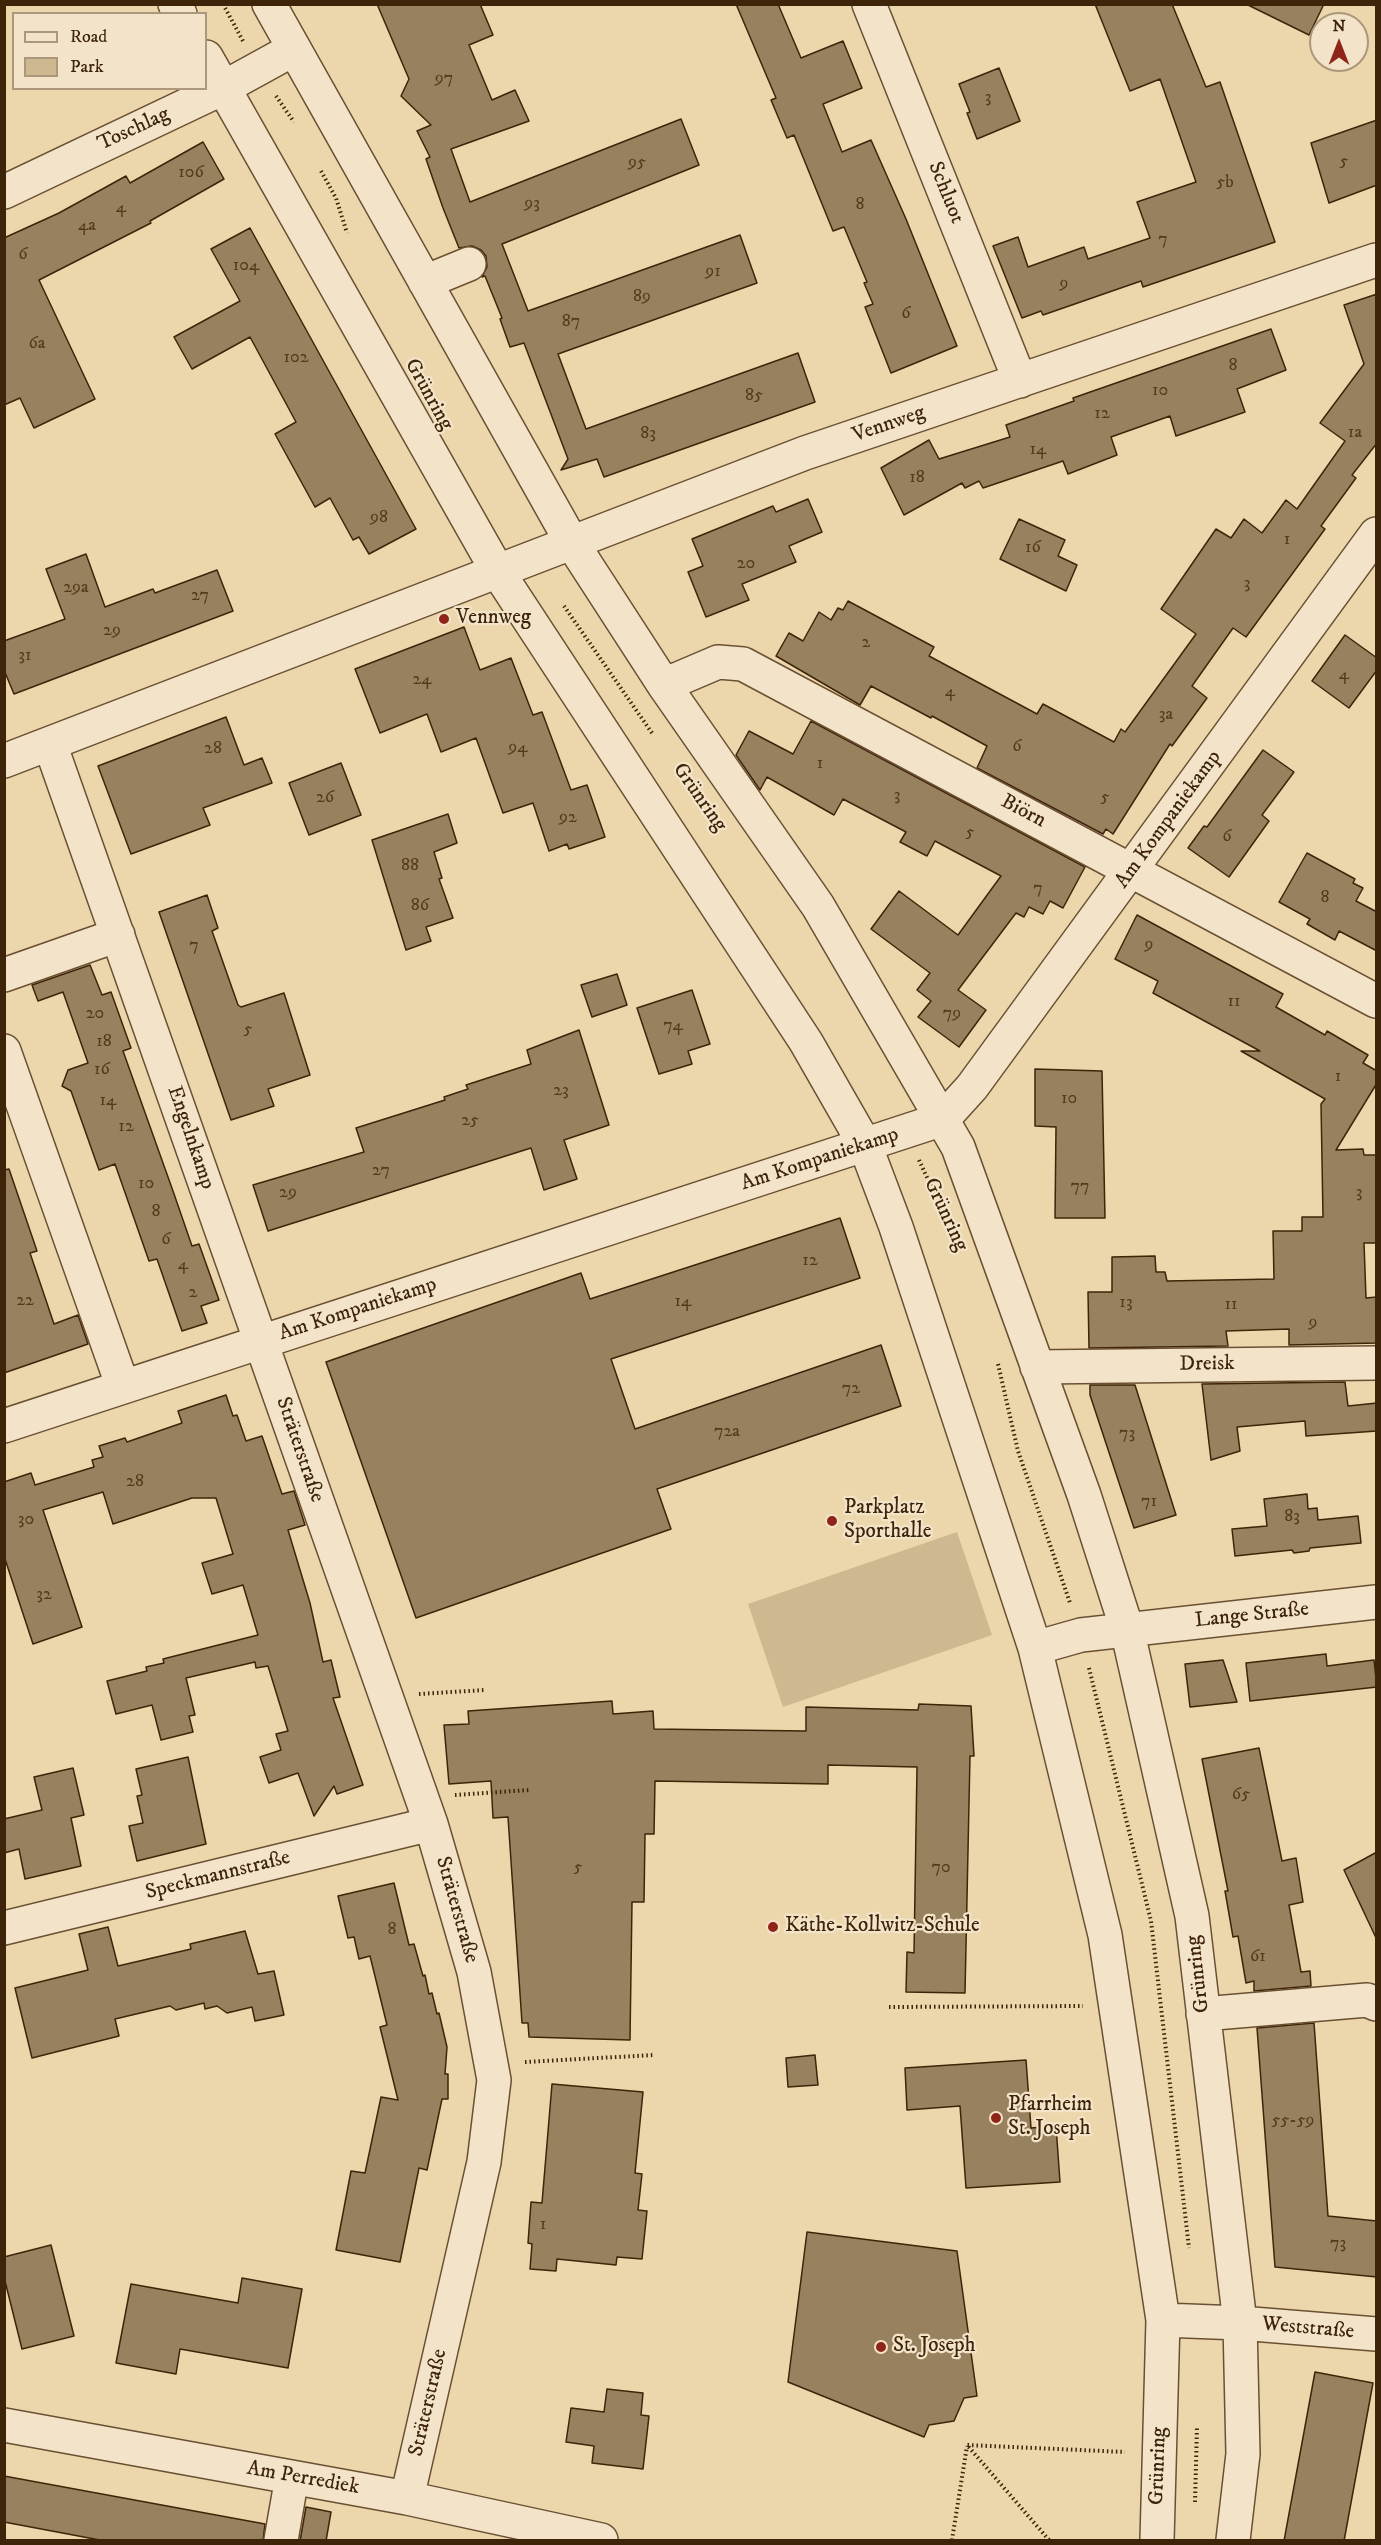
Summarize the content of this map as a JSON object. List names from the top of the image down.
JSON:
{
  "streets": {
    "street": [
      "Toschlag",
      "Schluot",
      "Grünring",
      "Vennweg",
      "Biörn",
      "Am Kompaniekamp",
      "Engelnkamp",
      "Dreisk",
      "Sträterstraße",
      "Lange Straße",
      "Speckmannstraße",
      "Weststraße",
      "Am Perrediek"
    ]
  },
  "crossings": [
    ["Toschlag", "Grünring"],
    ["Schluot", "Vennweg"],
    ["Grünring", "Vennweg"],
    ["Grünring", "Biörn"],
    ["Grünring", "Am Kompaniekamp"],
    ["Grünring", "Dreisk"],
    ["Grünring", "Lange Straße"],
    ["Grünring", "Weststraße"],
    ["Vennweg", "Engelnkamp"],
    ["Biörn", "Am Kompaniekamp"],
    ["Am Kompaniekamp", "Engelnkamp"],
    ["Am Kompaniekamp", "Sträterstraße"],
    ["Engelnkamp", "Sträterstraße"],
    ["Sträterstraße", "Speckmannstraße"],
    ["Sträterstraße", "Am Perrediek"]
  ],
  "places": [
    "Vennweg",
    "Parkplatz Sporthalle",
    "Käthe-Kollwitz-Schule",
    "Pfarrheim St. Joseph",
    "St. Joseph"
  ],
  "house_numbers": [
    "97",
    "3",
    "5",
    "95",
    "106",
    "5b",
    "93",
    "8",
    "4",
    "4a",
    "7",
    "6",
    "104",
    "91",
    "9",
    "89",
    "6",
    "87",
    "6a",
    "102",
    "8",
    "10",
    "85",
    "12",
    "1a",
    "83",
    "14",
    "18",
    "98",
    "1",
    "16",
    "20",
    "3",
    "29a",
    "27",
    "29",
    "2",
    "31",
    "4",
    "24",
    "4",
    "3a",
    "6",
    "94",
    "28",
    "1",
    "3",
    "26",
    "5",
    "92",
    "5",
    "6",
    "88",
    "7",
    "8",
    "86",
    "9",
    "7",
    "11",
    "20",
    "79",
    "74",
    "5",
    "18",
    "16",
    "1",
    "23",
    "10",
    "14",
    "25",
    "12",
    "27",
    "10",
    "77",
    "29",
    "3",
    "8",
    "6",
    "12",
    "4",
    "2",
    "22",
    "14",
    "13",
    "11",
    "9",
    "72",
    "72a",
    "73",
    "28",
    "71",
    "83",
    "30",
    "32",
    "65",
    "5",
    "70",
    "8",
    "61",
    "55-59",
    "1",
    "73"
  ],
  "legend": ["Road", "Park"],
  "north": "top"
}
